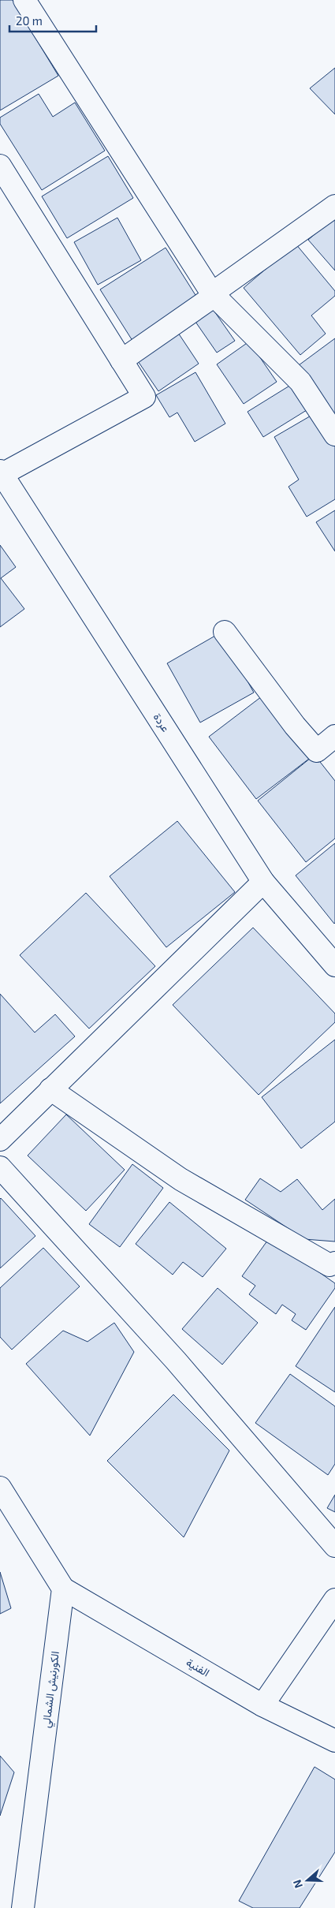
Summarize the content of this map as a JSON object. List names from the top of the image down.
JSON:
{
  "streets": {
    "street": ["عردة", "الفنية", "الكورنيش الشمالي"]
  },
  "crossings": [
    ["الفنية", "الكورنيش الشمالي"]
  ],
  "scale_bar": "20 m",
  "north": "left"
}
